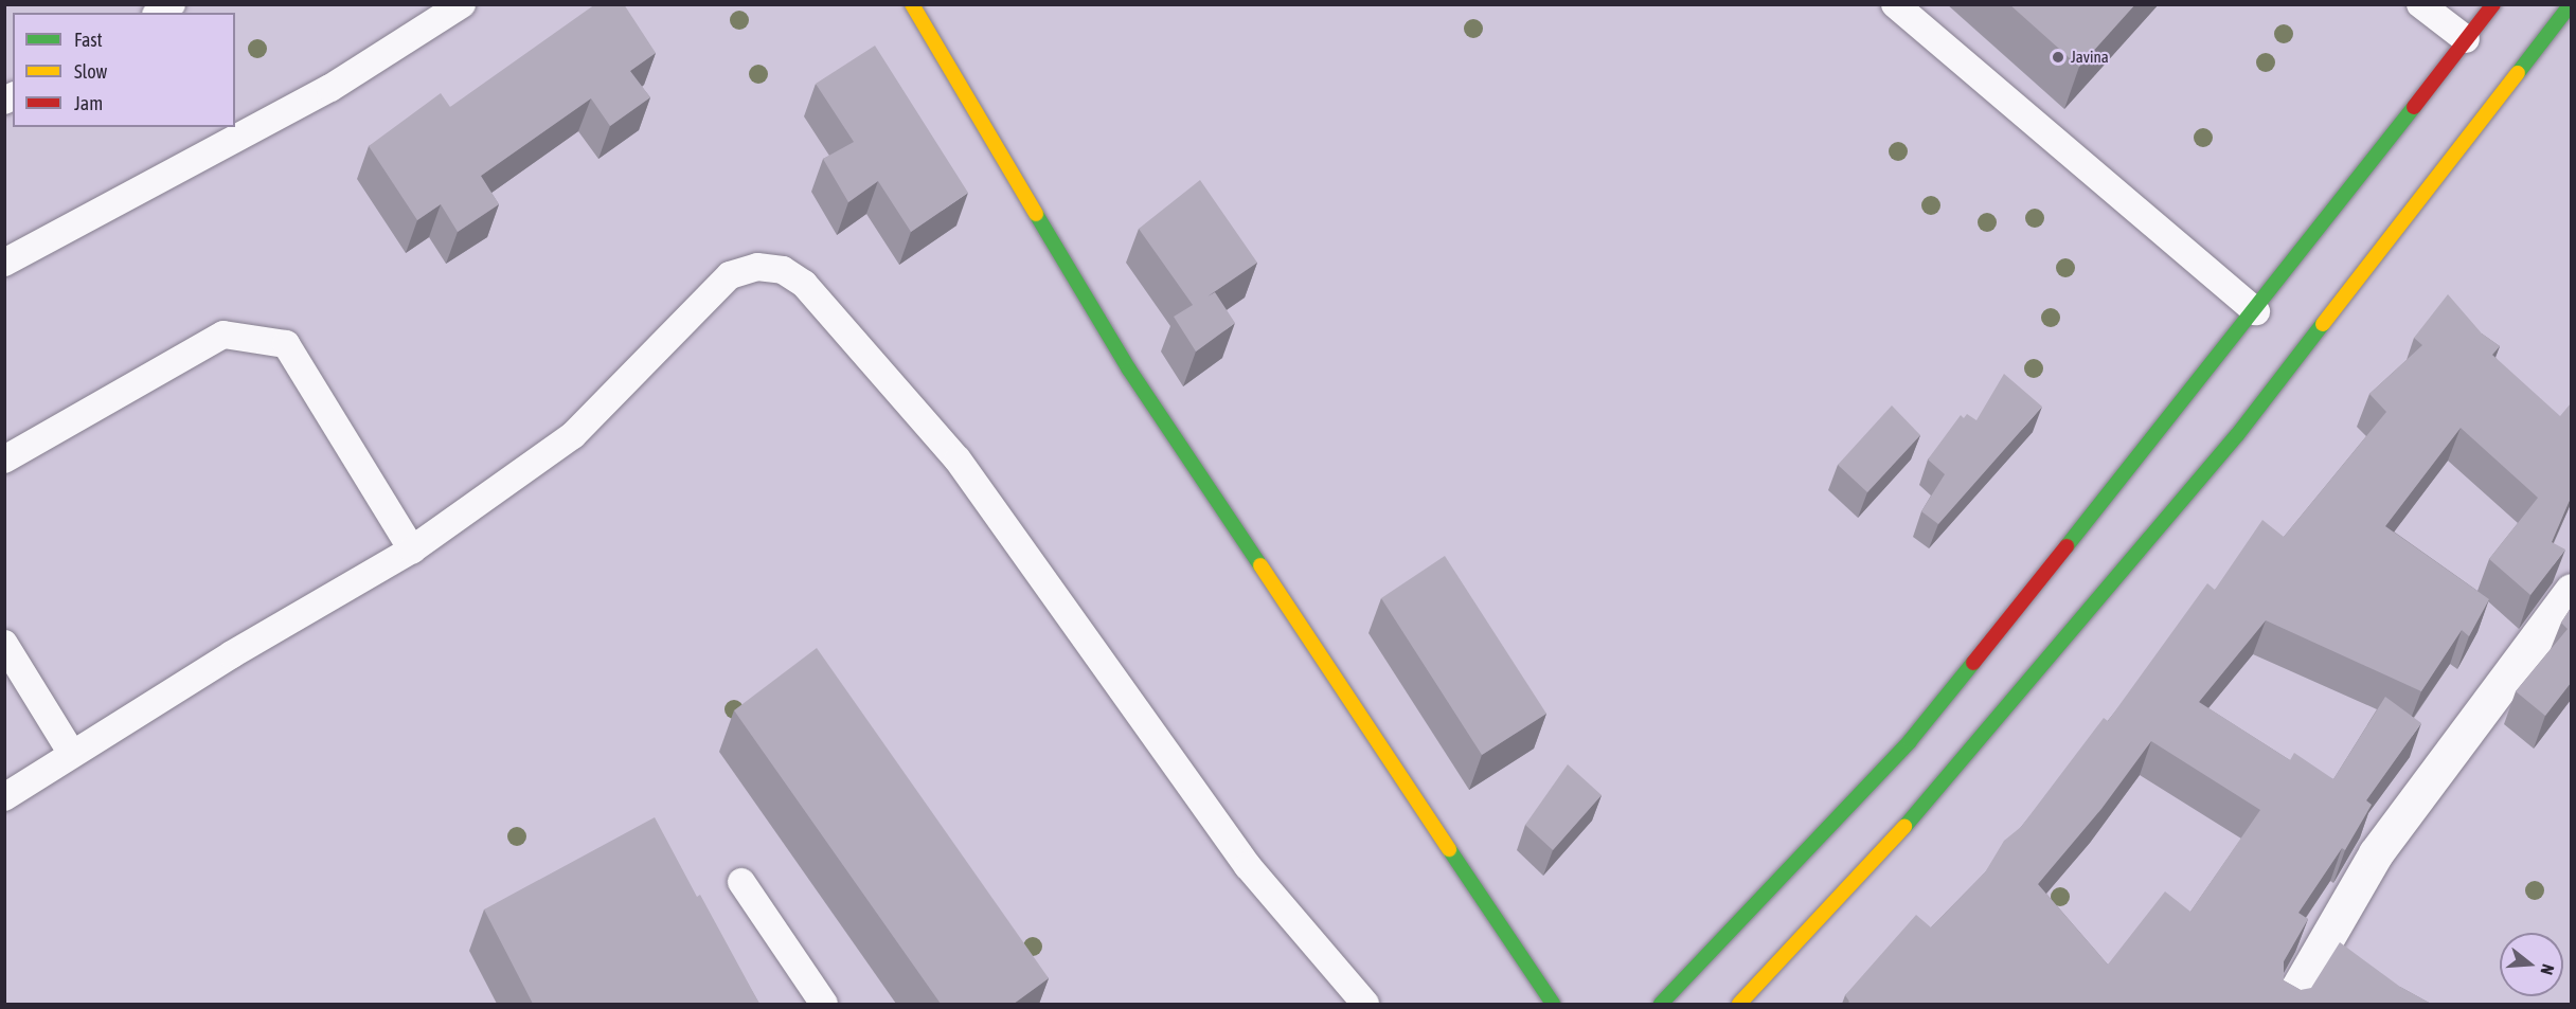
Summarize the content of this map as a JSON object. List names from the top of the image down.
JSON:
{
  "places": ["Javina"],
  "legend": ["Fast", "Slow", "Jam"],
  "north": "right"
}
